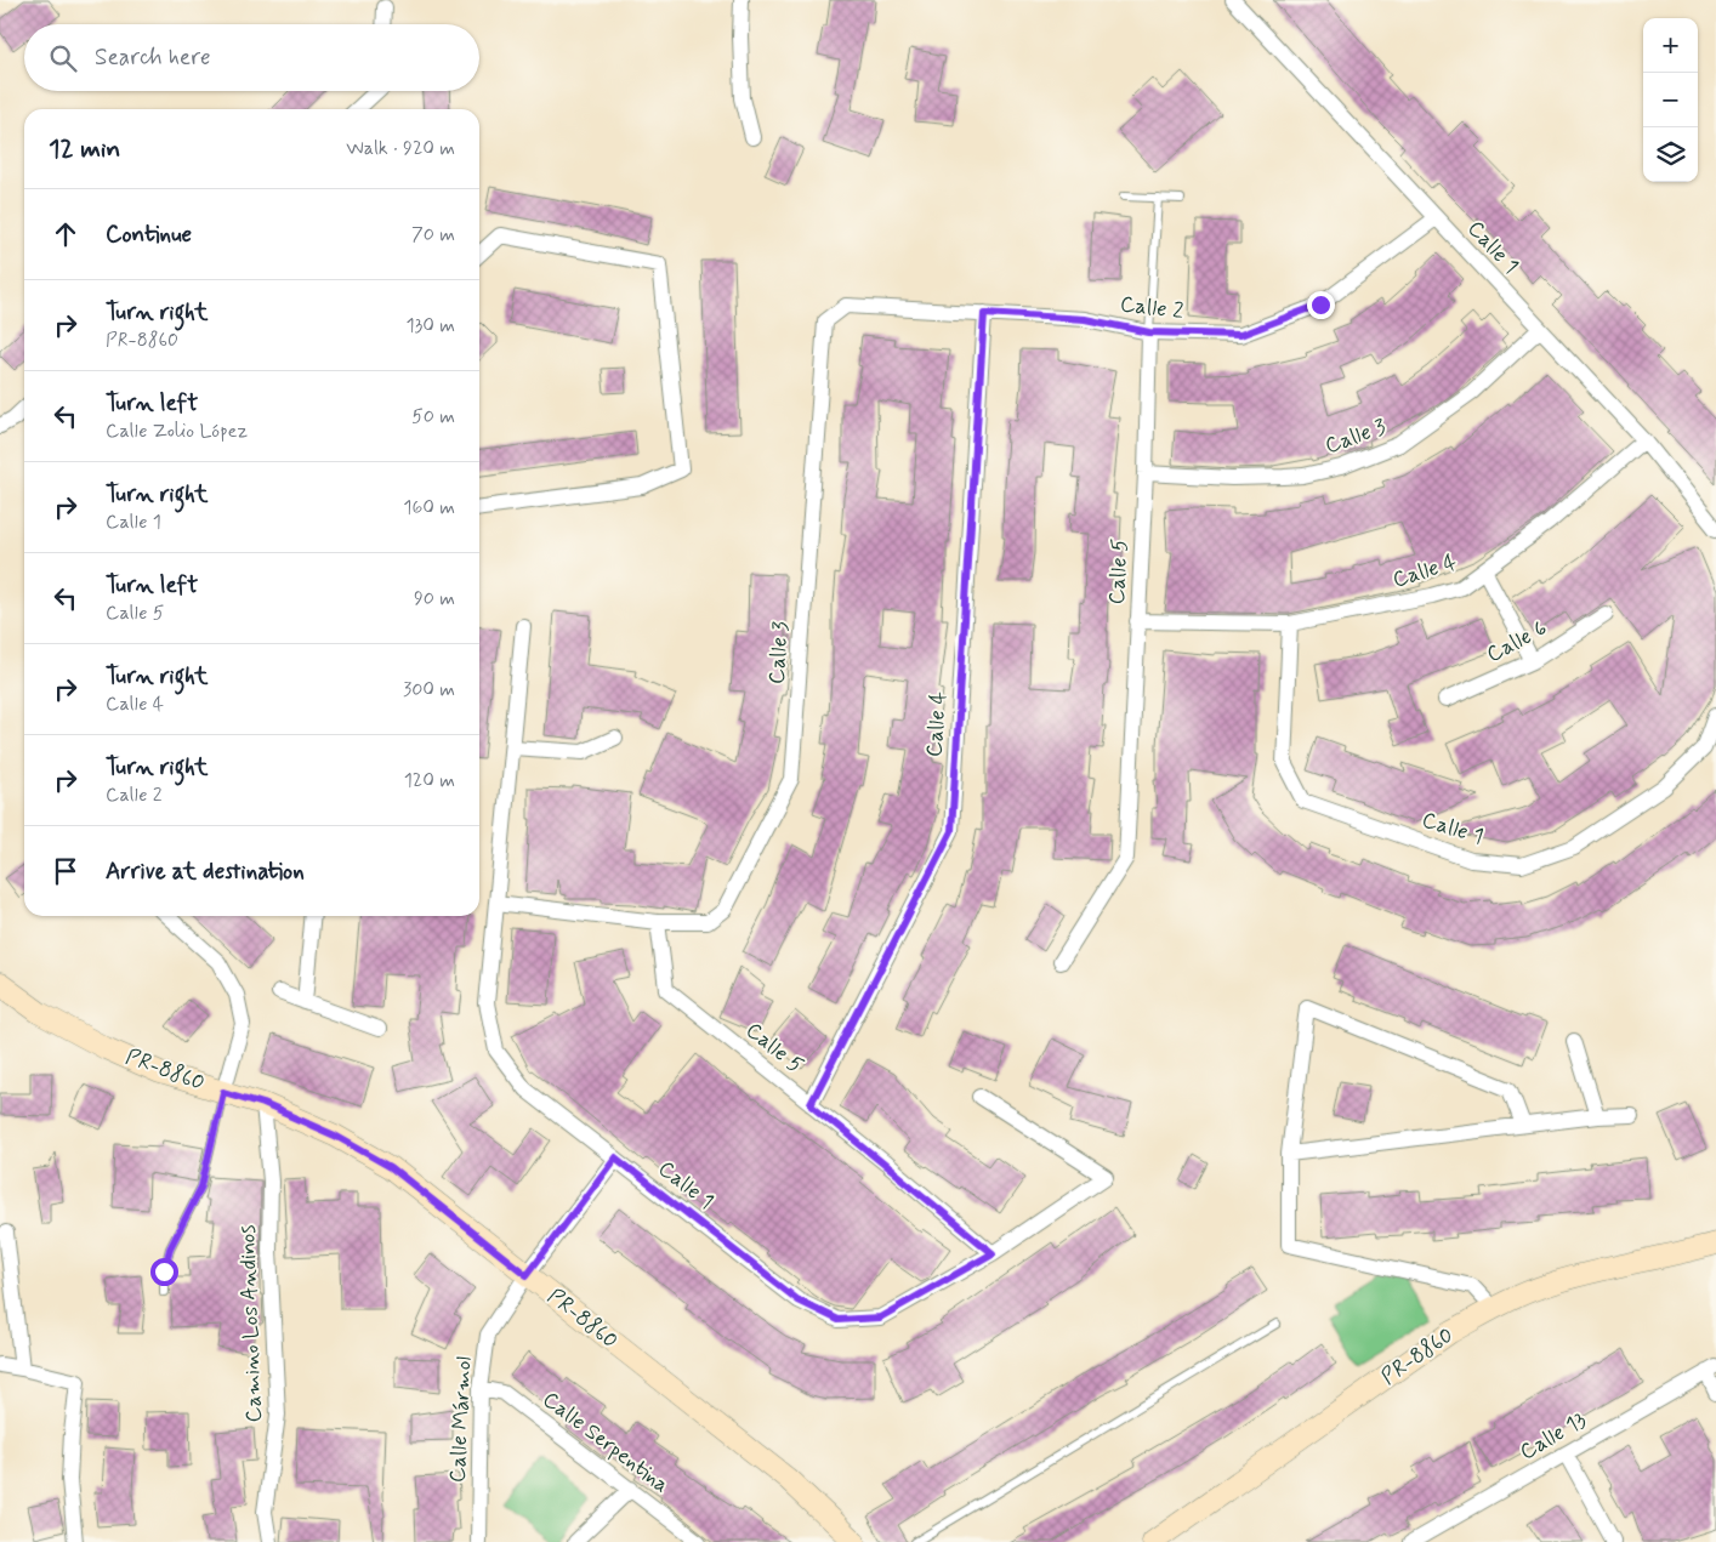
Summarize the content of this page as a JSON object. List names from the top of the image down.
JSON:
{
  "streets": {
    "street": [
      "Calle 1",
      "Calle 2",
      "Calle 3",
      "Calle 5",
      "Calle 4",
      "Calle 6",
      "PR-8860",
      "Camino Los Andinos",
      "Calle Mármol",
      "Calle 13",
      "Calle Serpentina"
    ]
  },
  "crossings": [
    ["Calle 1", "Calle 2"],
    ["Calle 1", "Calle 3"],
    ["Calle 1", "Calle 5"],
    ["Calle 1", "Calle 4"],
    ["Calle 1", "Calle Mármol"],
    ["Calle 2", "Calle 3"],
    ["Calle 2", "Calle 5"],
    ["Calle 2", "Calle 4"],
    ["Calle 3", "Calle 5"],
    ["Calle 5", "Calle 4"],
    ["PR-8860", "Camino Los Andinos"],
    ["PR-8860", "Calle Mármol"],
    ["Calle Mármol", "Calle Serpentina"]
  ],
  "page": {
    "map_buttons": ["+", "−"],
    "search": "Search here",
    "heading": ["12 min", "Walk · 920 m"],
    "list": [
      ["Continue", "70 m"],
      ["Turn right", "PR-8860", "130 m"],
      ["Turn left", "Calle Zolio López", "50 m"],
      ["Turn right", "Calle 1", "160 m"],
      ["Turn left", "Calle 5", "90 m"],
      ["Turn right", "Calle 4", "300 m"],
      ["Turn right", "Calle 2", "120 m"],
      "Arrive at destination"
    ]
  }
}
